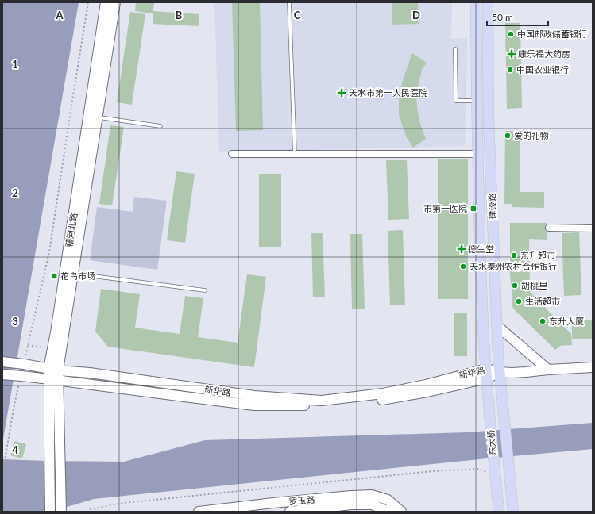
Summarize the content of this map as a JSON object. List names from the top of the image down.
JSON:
{
  "streets": {
    "main road": [
      "建设路",
      "藉河北路",
      "新华路",
      "东大桥",
      "罗玉路"
    ]
  },
  "crossings": [
    ["建设路", "新华路"],
    ["建设路", "东大桥"],
    ["藉河北路", "新华路"]
  ],
  "places": {
    "other": [
      "中国邮政储蓄银行",
      "中国农业银行",
      "爱的礼物",
      "东升超市",
      "天水秦州农村合作银行",
      "胡桃里",
      "生活超市",
      "东升大厦"
    ],
    "health": ["康乐福大药房", "天水市第一人民医院", "德生堂"],
    "transit": ["市第一医院", "花鸟市场"]
  },
  "scale_bar": "50 m",
  "grid": {
    "columns": [
      "A",
      "B",
      "C",
      "D"
    ],
    "rows": [
      "1",
      "2",
      "3",
      "4"
    ]
  }
}
